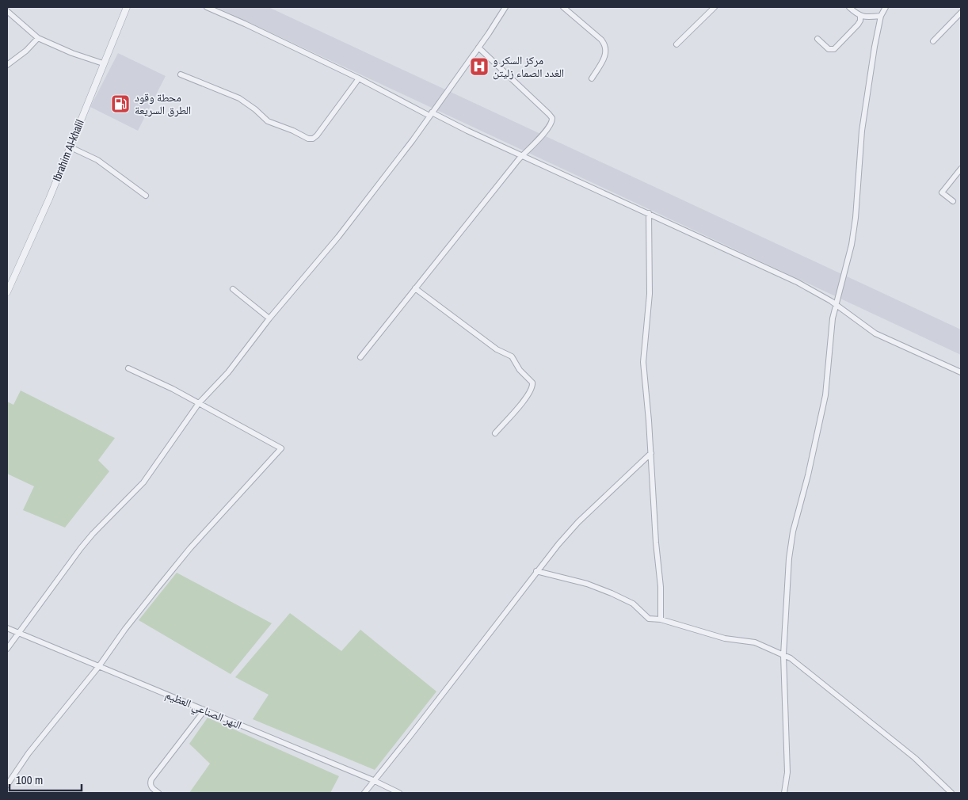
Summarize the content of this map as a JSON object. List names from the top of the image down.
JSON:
{
  "streets": {
    "street": ["Ibrahim Al-khalil", "النهر الصناعي العظيم"]
  },
  "places": {
    "hospital": ["مركز السكر و الغدد الصماء زليتن"],
    "fuel station": ["محطة وقود الطرق السريعة"]
  },
  "scale_bar": "100 m"
}
